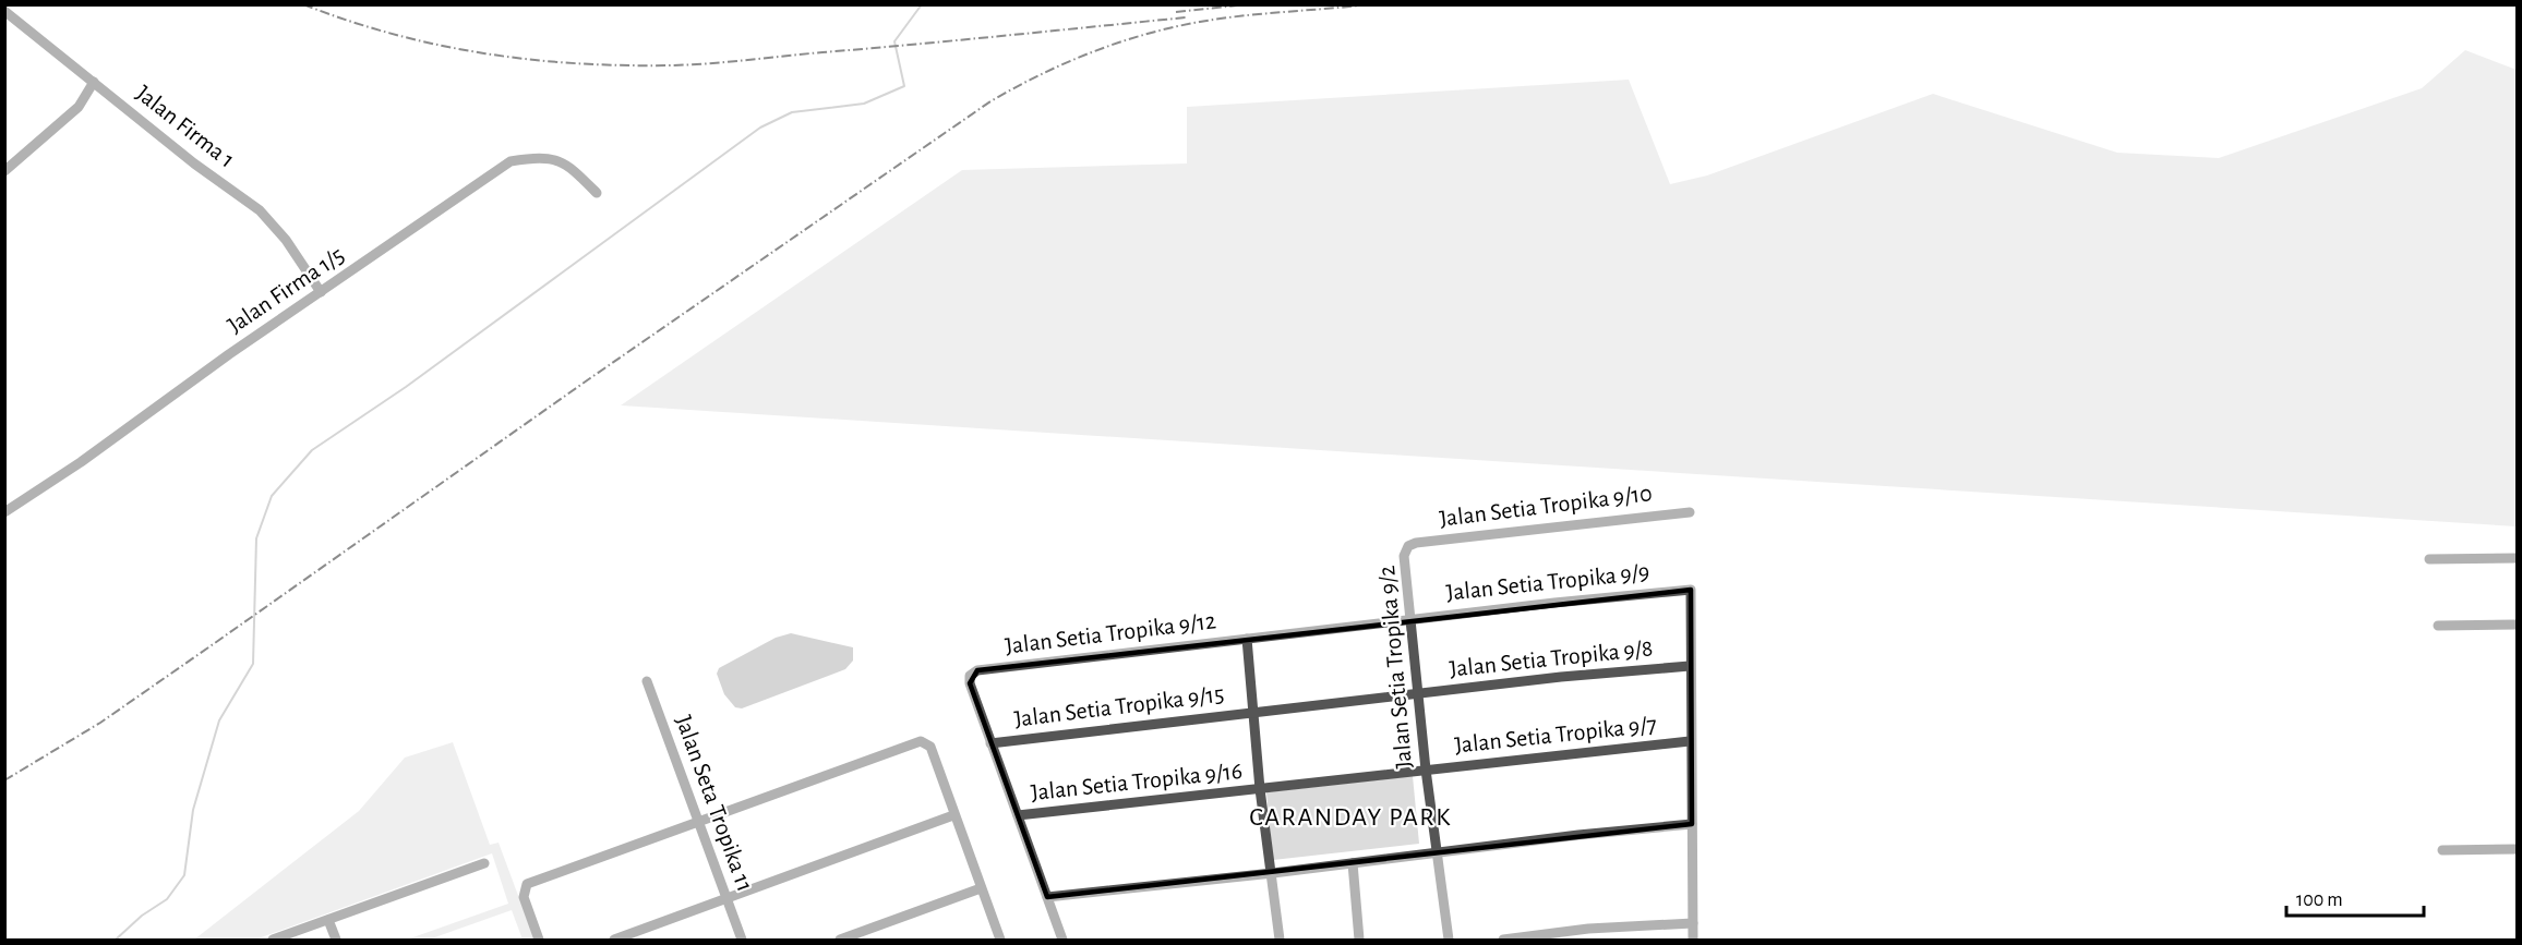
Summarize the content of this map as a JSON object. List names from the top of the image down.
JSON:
{
  "streets": {
    "street": [
      "Jalan Firma 1",
      "Jalan Firma 1/5",
      "Jalan Setia Tropika 9/10",
      "Jalan Setia Tropika 9/9",
      "Jalan Setia Tropika 9/12",
      "Jalan Setia Tropika 9/8",
      "Jalan Setia Tropika 9/2",
      "Jalan Setia Tropika 9/15",
      "Jalan Setia Tropika 9/7",
      "Jalan Setia Tropika 9/16",
      "Jalan Seta Tropika 11"
    ]
  },
  "crossings": [
    ["Jalan Firma 1", "Jalan Firma 1/5"],
    ["Jalan Setia Tropika 9/10", "Jalan Setia Tropika 9/2"],
    ["Jalan Setia Tropika 9/9", "Jalan Setia Tropika 9/12"],
    ["Jalan Setia Tropika 9/9", "Jalan Setia Tropika 9/8"],
    ["Jalan Setia Tropika 9/9", "Jalan Setia Tropika 9/2"],
    ["Jalan Setia Tropika 9/12", "Jalan Setia Tropika 9/15"],
    ["Jalan Setia Tropika 9/8", "Jalan Setia Tropika 9/2"],
    ["Jalan Setia Tropika 9/8", "Jalan Setia Tropika 9/15"],
    ["Jalan Setia Tropika 9/2", "Jalan Setia Tropika 9/7"],
    ["Jalan Setia Tropika 9/7", "Jalan Setia Tropika 9/16"]
  ],
  "districts": ["CARANDAY PARK"],
  "scale_bar": "100 m"
}
